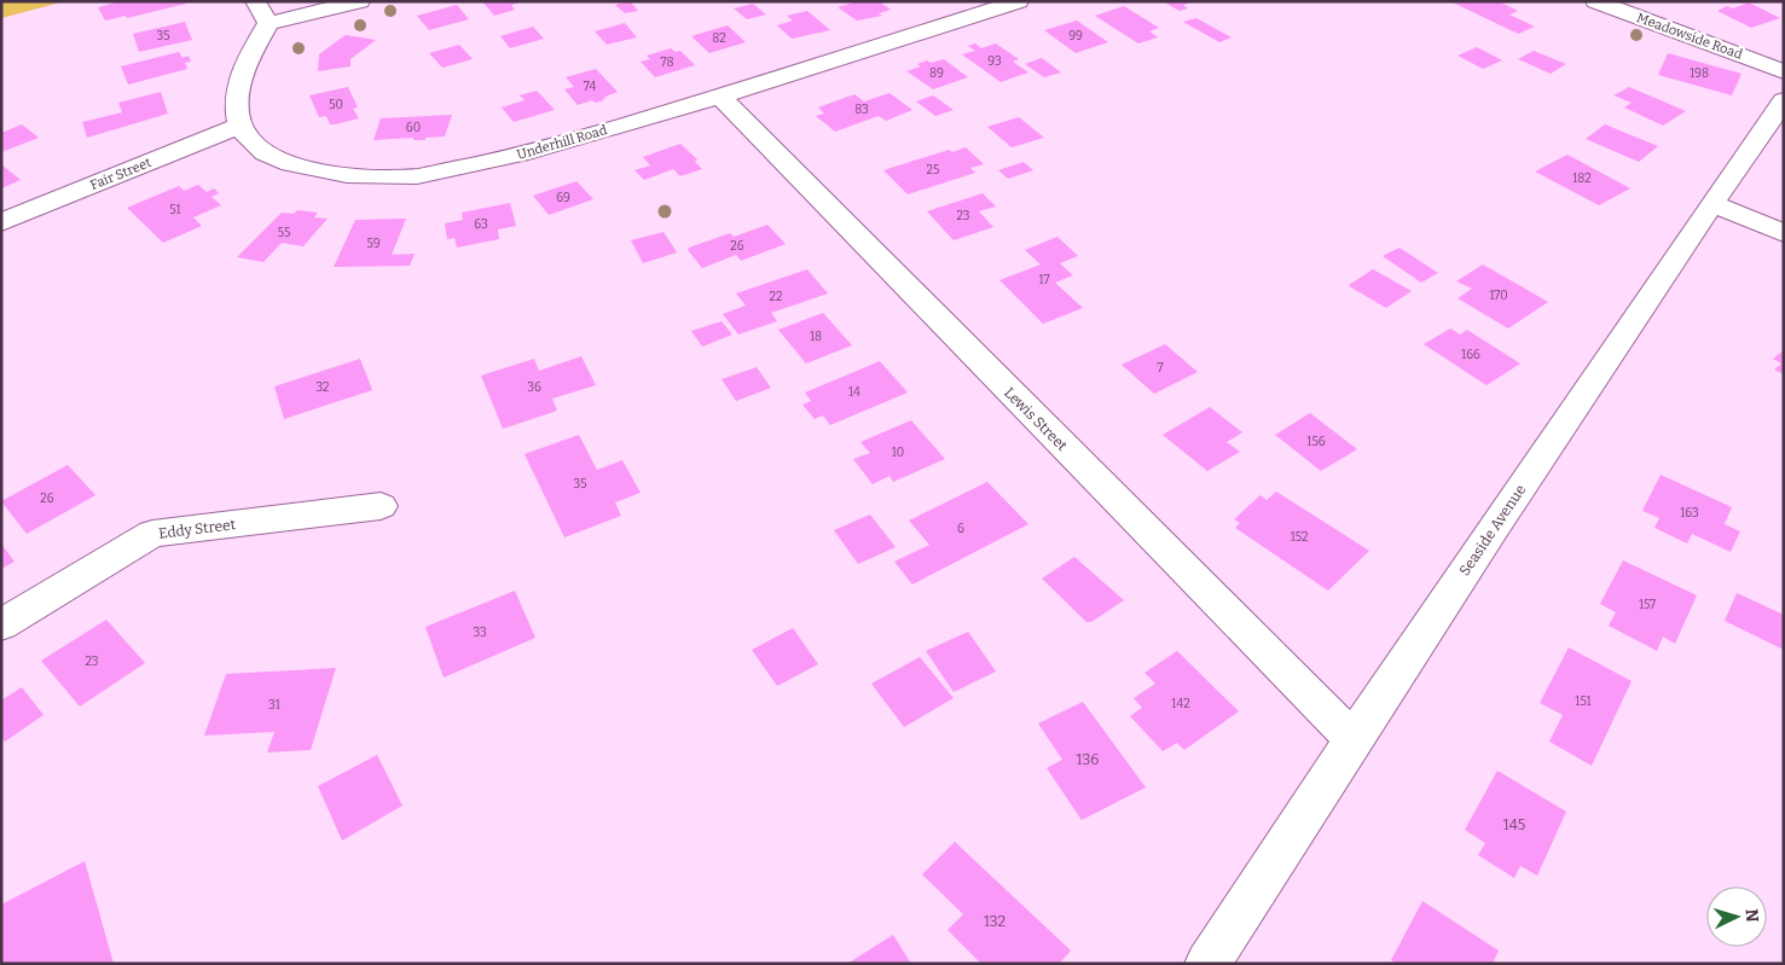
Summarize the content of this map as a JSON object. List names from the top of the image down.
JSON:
{
  "streets": {
    "street": [
      "Meadowside Road",
      "Underhill Road",
      "Fair Street",
      "Lewis Street",
      "Eddy Street",
      "Seaside Avenue"
    ]
  },
  "crossings": [
    ["Underhill Road", "Fair Street"],
    ["Underhill Road", "Lewis Street"],
    ["Lewis Street", "Seaside Avenue"]
  ],
  "house_numbers": [
    "35",
    "99",
    "82",
    "93",
    "78",
    "89",
    "198",
    "74",
    "50",
    "83",
    "60",
    "25",
    "182",
    "69",
    "51",
    "23",
    "63",
    "55",
    "59",
    "26",
    "17",
    "170",
    "22",
    "18",
    "166",
    "7",
    "32",
    "36",
    "14",
    "156",
    "10",
    "35",
    "26",
    "163",
    "6",
    "152",
    "157",
    "33",
    "23",
    "151",
    "142",
    "31",
    "136",
    "145",
    "132"
  ],
  "north": "right"
}
